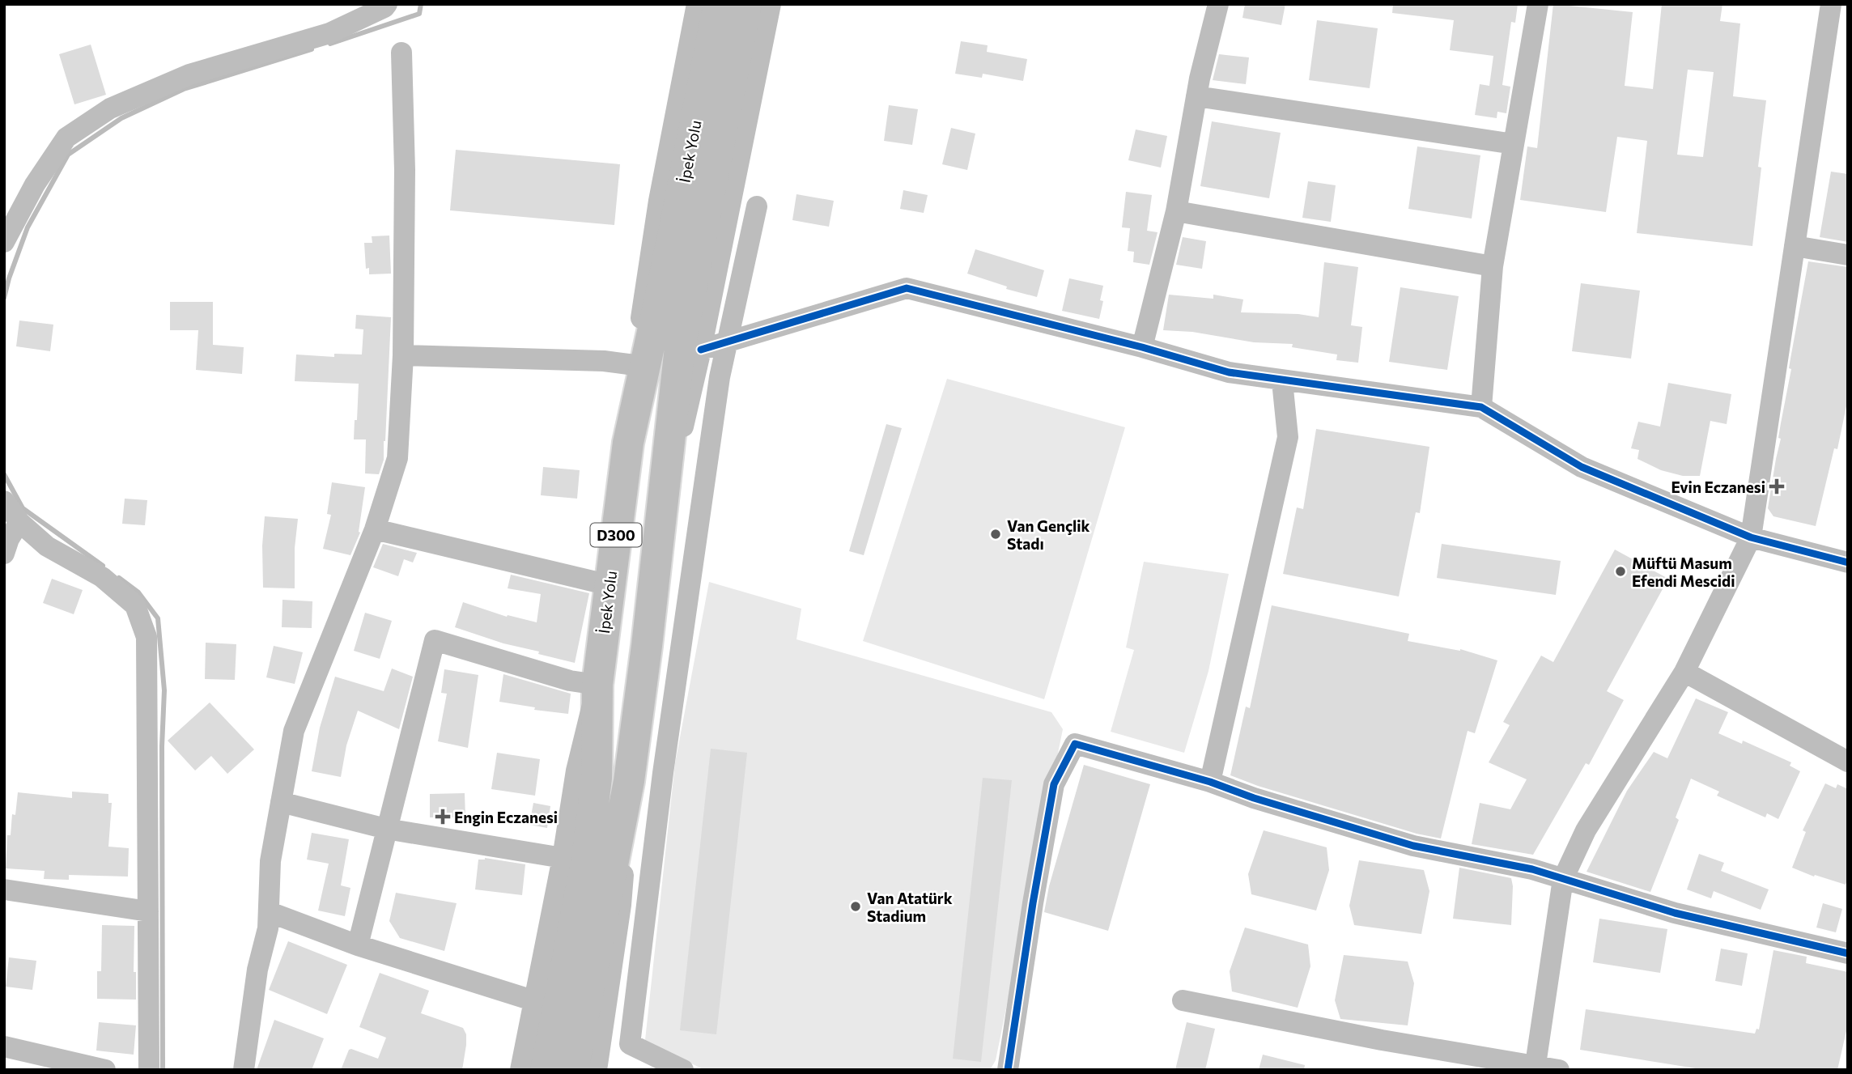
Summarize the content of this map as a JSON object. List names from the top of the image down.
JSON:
{
  "streets": {
    "highway": ["İpek Yolu", "D300"]
  },
  "places": {
    "health": ["Evin Eczanesi", "Engin Eczanesi"],
    "other": ["Van Gençlik Stadı", "Müftü Masum Efendi Mescidi", "Van Atatürk Stadium"]
  }
}
